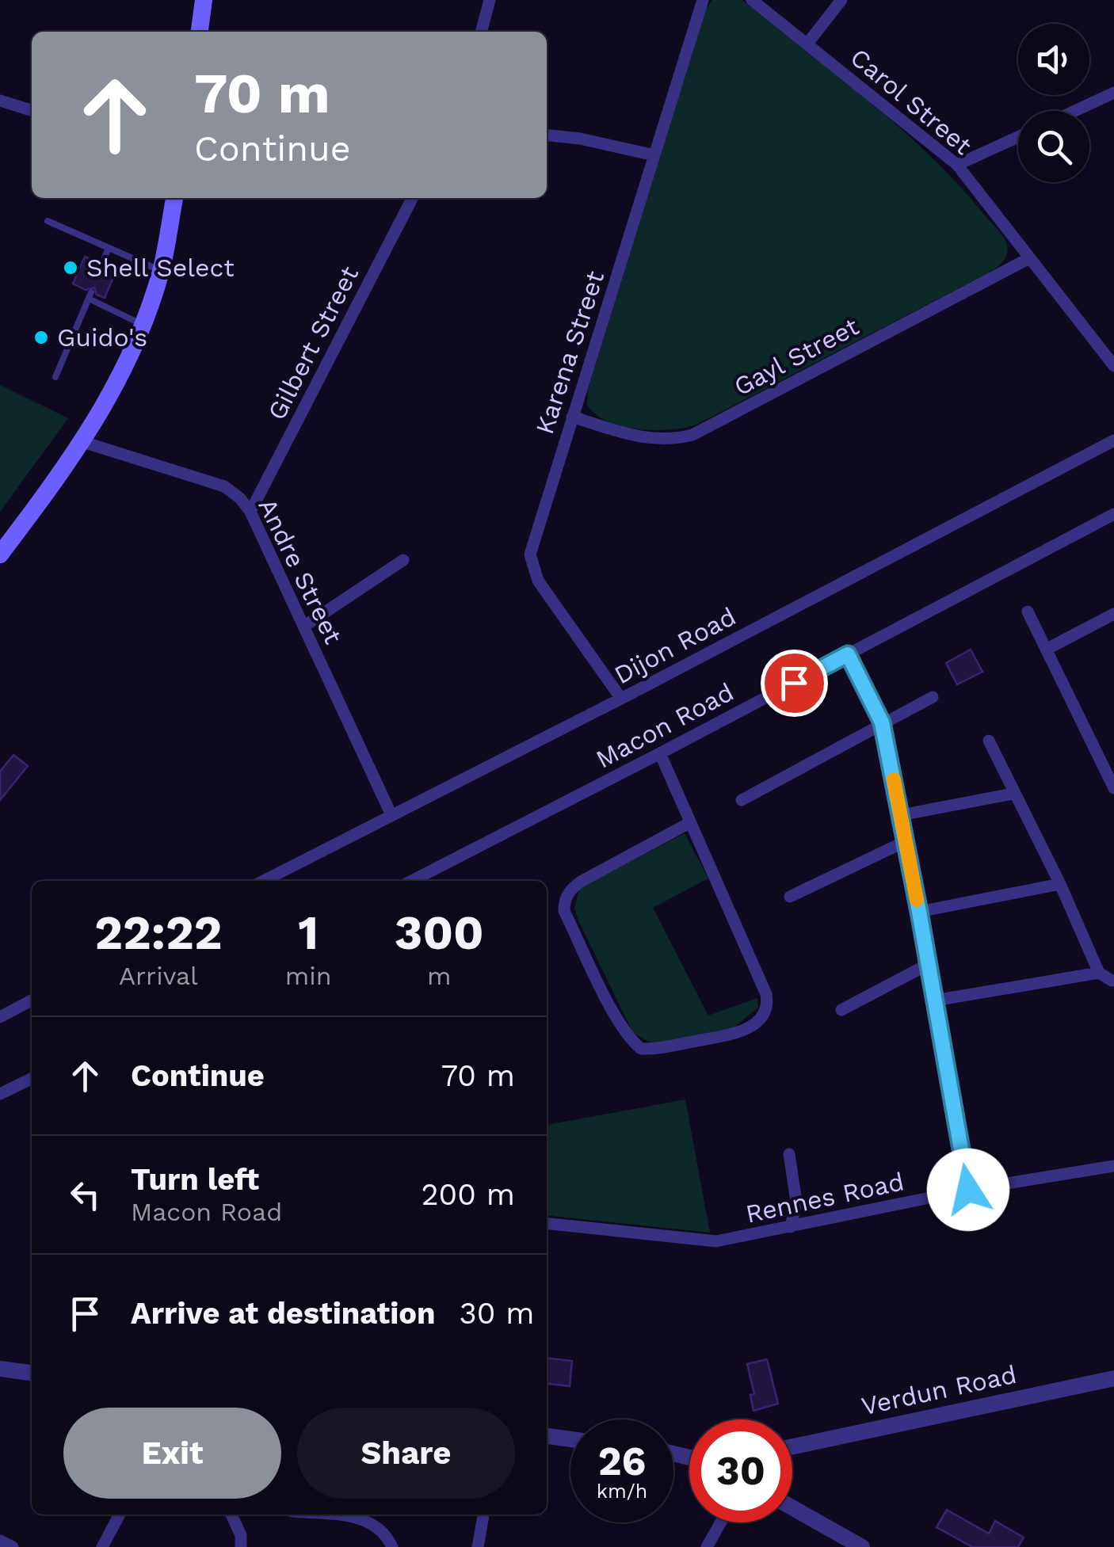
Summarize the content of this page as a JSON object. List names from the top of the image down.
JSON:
{
  "streets": {
    "street": [
      "Carol Street",
      "Gilbert Street",
      "Karena Street",
      "Gayl Street",
      "Andre Street",
      "Dijon Road",
      "Macon Road",
      "Rennes Road",
      "Verdun Road"
    ]
  },
  "crossings": [
    ["Carol Street", "Gayl Street"],
    ["Gilbert Street", "Andre Street"],
    ["Karena Street", "Gayl Street"],
    ["Karena Street", "Dijon Road"],
    ["Andre Street", "Dijon Road"]
  ],
  "places": ["Shell Select", "Guido's"],
  "page": {
    "turn": ["70 m", "Continue"],
    "eta": [
      "22:22",
      "Arrival",
      "1",
      "min",
      "300",
      "m"
    ],
    "list": [
      {
        "name": "Continue",
        "value": "70 m"
      },
      {
        "name": "Turn left",
        "note": "Macon Road",
        "value": "200 m"
      },
      {
        "name": "Arrive at destination",
        "value": "30 m"
      }
    ],
    "buttons": ["Exit", "Share"],
    "speed": "26 km/h",
    "limit": "30"
  }
}
